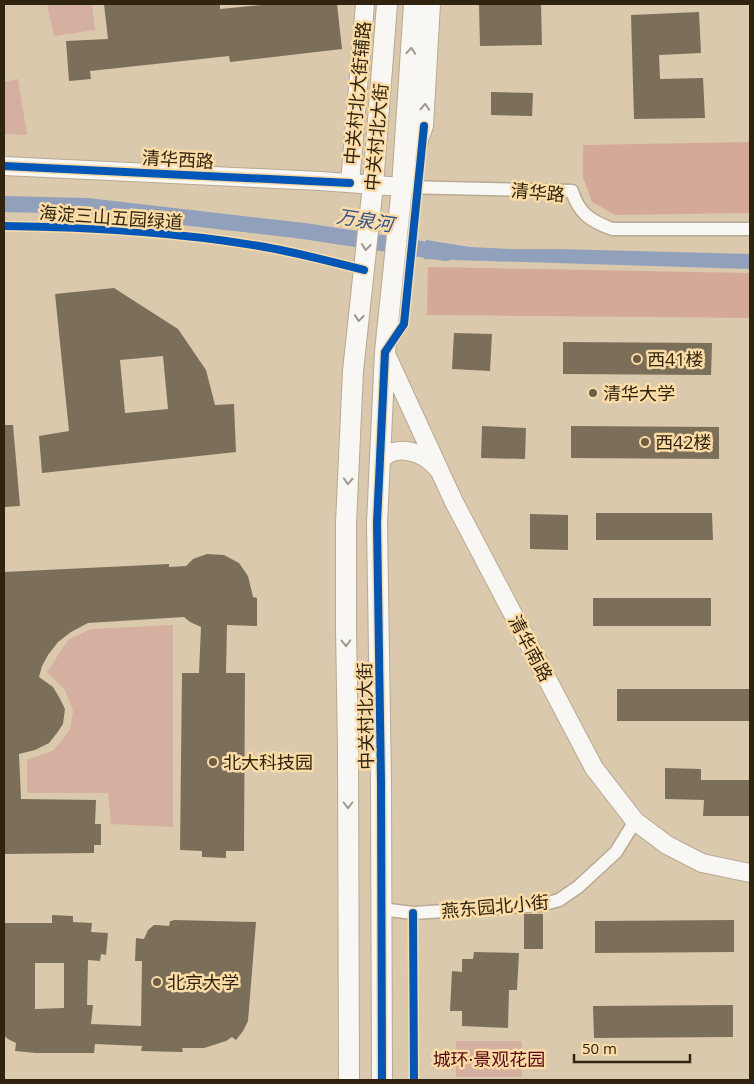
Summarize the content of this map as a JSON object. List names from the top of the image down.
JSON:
{
  "streets": {
    "main road": ["中关村北大街"],
    "street": [
      "中关村北大街辅路",
      "清华西路",
      "清华路",
      "清华南路",
      "燕东园北小街"
    ],
    "cycle path": ["海淀三山五园绿道"]
  },
  "crossings": [
    ["中关村北大街辅路", "清华西路"],
    ["中关村北大街", "清华西路"],
    ["中关村北大街", "清华路"],
    ["中关村北大街", "清华南路"],
    ["中关村北大街", "燕东园北小街"],
    ["清华西路", "清华路"],
    ["清华南路", "燕东园北小街"]
  ],
  "water": ["万泉河"],
  "parks": ["城环·景观花园"],
  "places": [
    "西41楼",
    "清华大学",
    "西42楼",
    "北大科技园",
    "北京大学"
  ],
  "scale_bar": "50 m"
}
